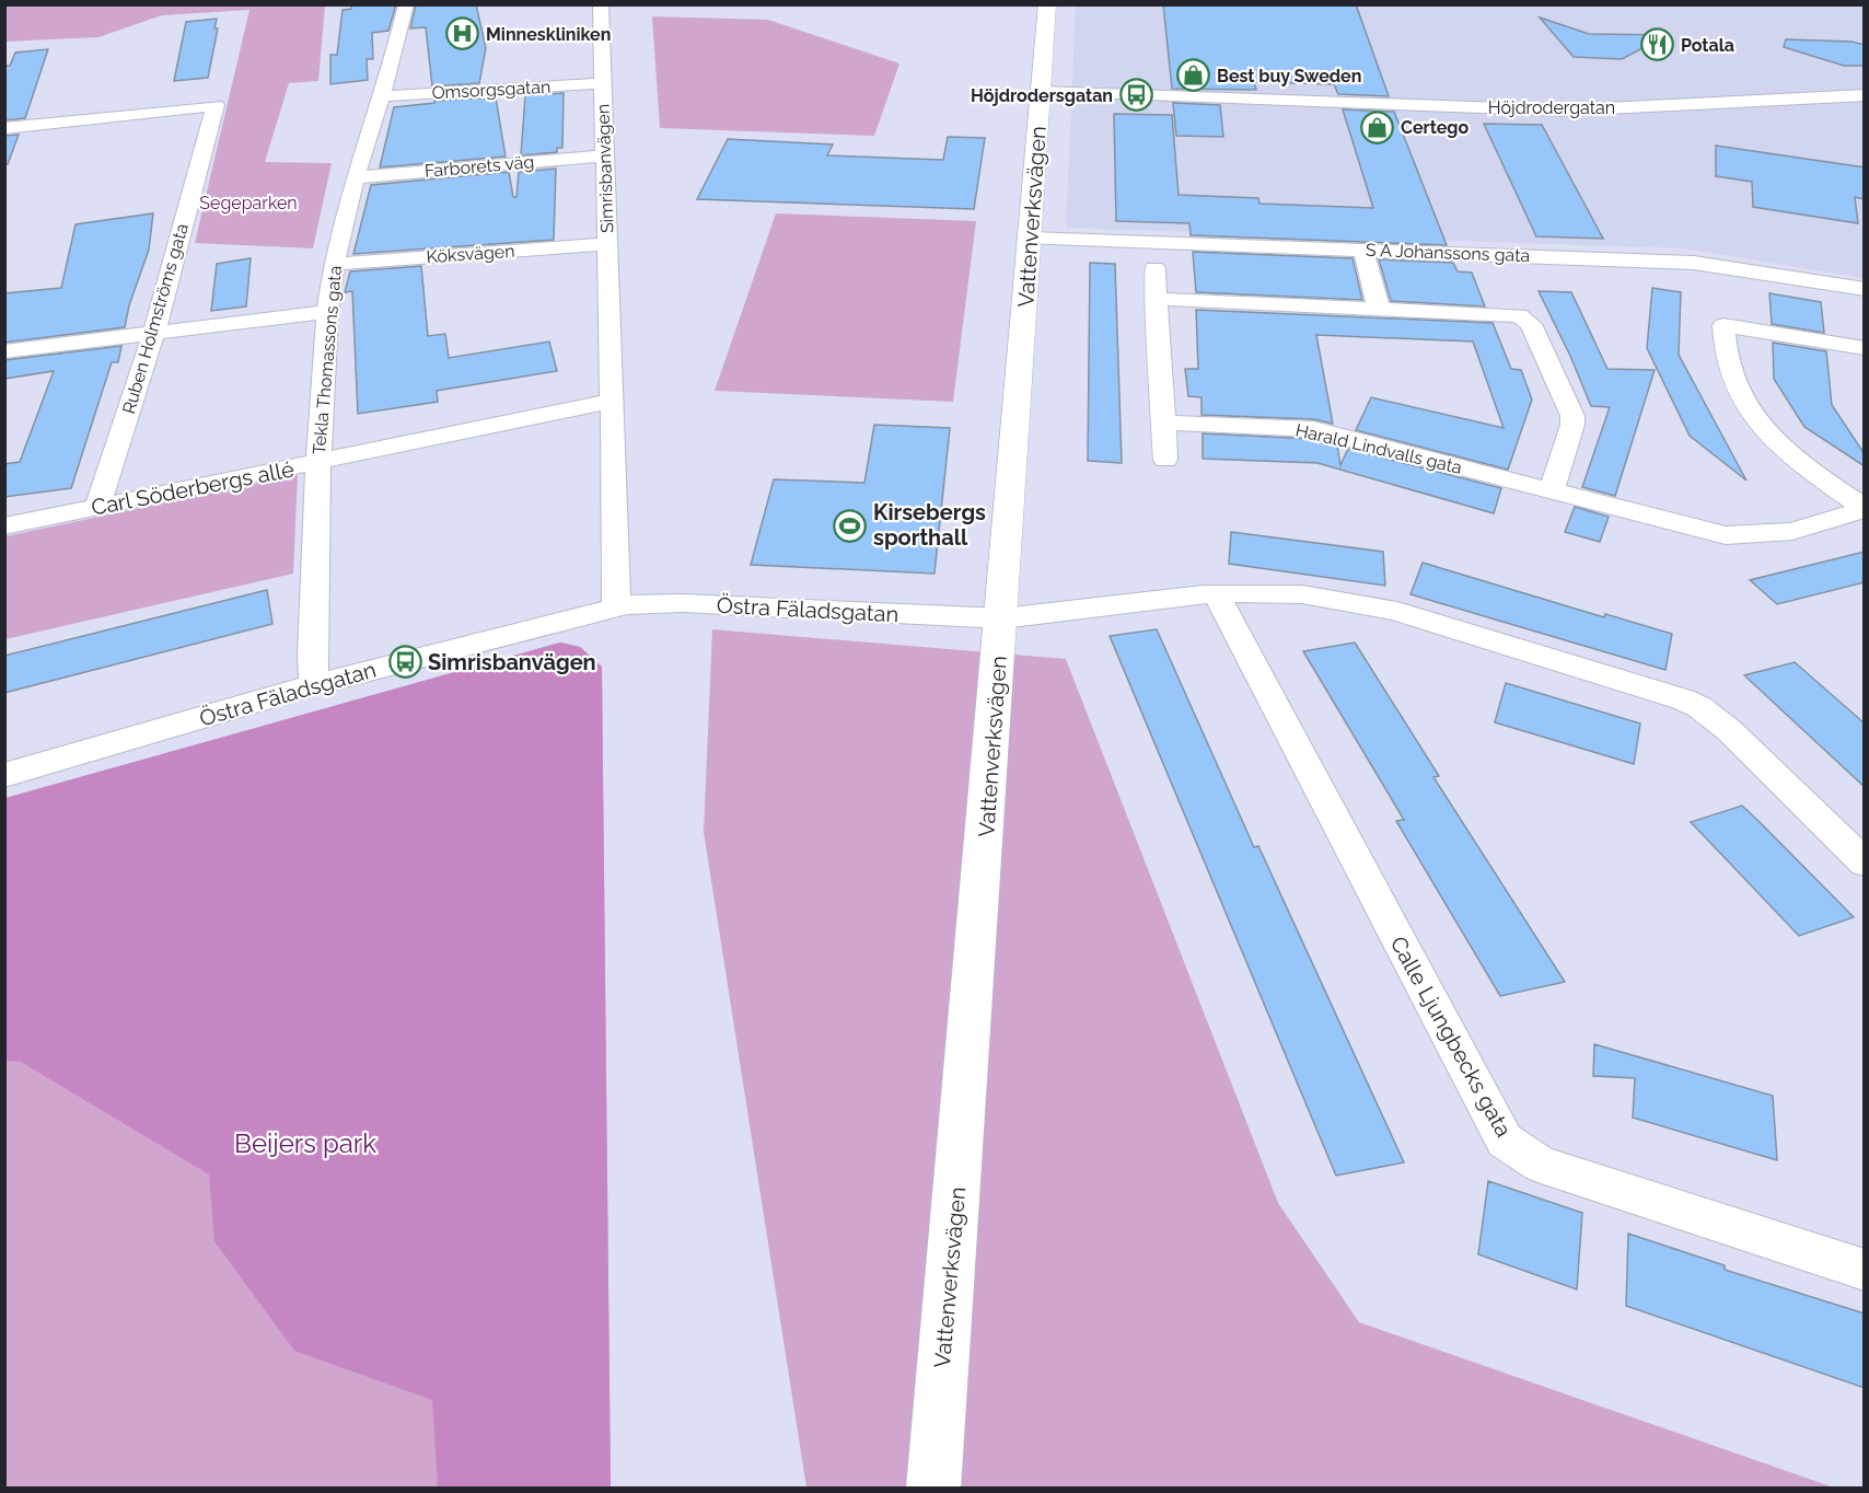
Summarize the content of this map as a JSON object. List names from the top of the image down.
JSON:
{
  "streets": {
    "street": [
      "Omsorgsgatan",
      "Höjdrodergatan",
      "Farborets väg",
      "Simrisbanvägen",
      "Vattenverksvägen",
      "S A Johanssons gata",
      "Köksvägen",
      "Ruben Holmströms gata",
      "Tekla Thomassons gata",
      "Harald Lindvalls gata",
      "Carl Söderbergs allé",
      "Östra Fäladsgatan",
      "Calle Ljungbecks gata"
    ]
  },
  "crossings": [
    ["Omsorgsgatan", "Simrisbanvägen"],
    ["Omsorgsgatan", "Tekla Thomassons gata"],
    ["Höjdrodergatan", "Vattenverksvägen"],
    ["Farborets väg", "Simrisbanvägen"],
    ["Farborets väg", "Tekla Thomassons gata"],
    ["Simrisbanvägen", "Köksvägen"],
    ["Simrisbanvägen", "Carl Söderbergs allé"],
    ["Simrisbanvägen", "Östra Fäladsgatan"],
    ["Vattenverksvägen", "S A Johanssons gata"],
    ["Vattenverksvägen", "Östra Fäladsgatan"],
    ["Köksvägen", "Tekla Thomassons gata"],
    ["Ruben Holmströms gata", "Carl Söderbergs allé"],
    ["Tekla Thomassons gata", "Carl Söderbergs allé"],
    ["Tekla Thomassons gata", "Östra Fäladsgatan"]
  ],
  "parks": ["Segeparken", "Beijers park"],
  "places": {
    "hospital": ["Minneskliniken"],
    "restaurant": ["Potala"],
    "shop": ["Best buy Sweden", "Certego"],
    "bus stop": ["Höjdrodersgatan", "Simrisbanvägen"],
    "sports": ["Kirsebergs sporthall"]
  }
}
